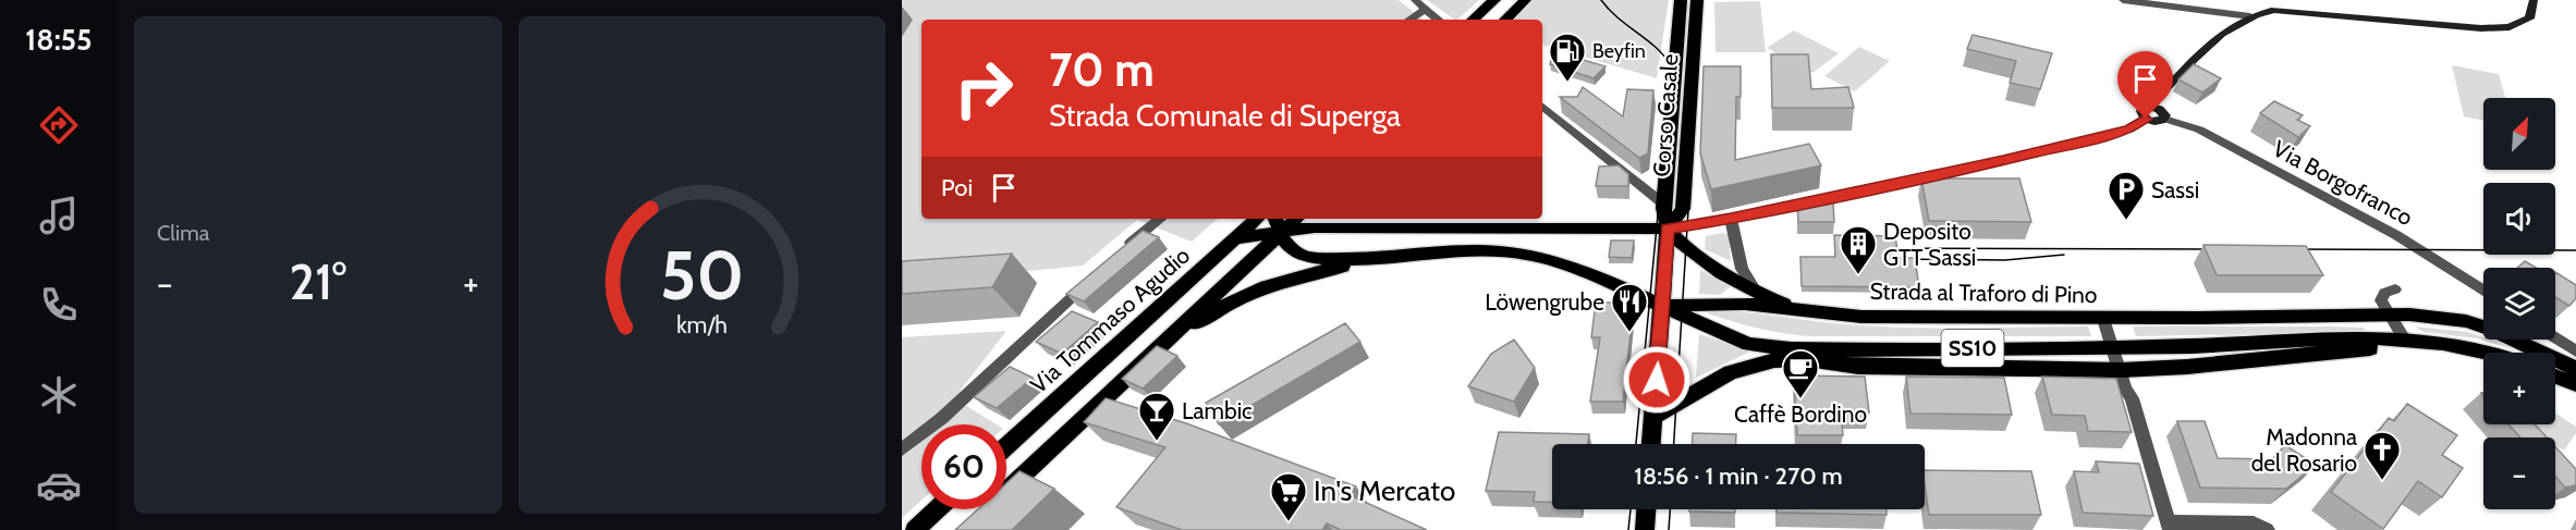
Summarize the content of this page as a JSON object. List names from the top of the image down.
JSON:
{
  "streets": {
    "main road": [
      "Corso Casale",
      "Strada al Traforo di Pino",
      "Via Tommaso Agudio",
      "SS10"
    ],
    "street": ["Via Borgofranco"]
  },
  "crossings": [
    ["Corso Casale", "Strada al Traforo di Pino"],
    ["Corso Casale", "SS10"],
    ["Strada al Traforo di Pino", "SS10"]
  ],
  "places": {
    "fuel station": ["Beyfin"],
    "parking": ["Sassi"],
    "building": ["Deposito GTT Sassi"],
    "restaurant": ["Löwengrube"],
    "cafe": ["Caffè Bordino"],
    "bar": ["Lambic"],
    "church": ["Madonna del Rosario"],
    "supermarket": ["In's Mercato"]
  },
  "north": "top right",
  "page": {
    "tabs": "18:55",
    "tile": "Clima",
    "turn": ["70 m", "Strada Comunale di Superga"],
    "map_buttons": ["+", "−"],
    "then": "Poi",
    "heat": ["−", "21°", "+"],
    "limit": "60",
    "trip": "18:56 · 1 min · 270 m",
    "gauge": ["50", "km/h"]
  }
}
